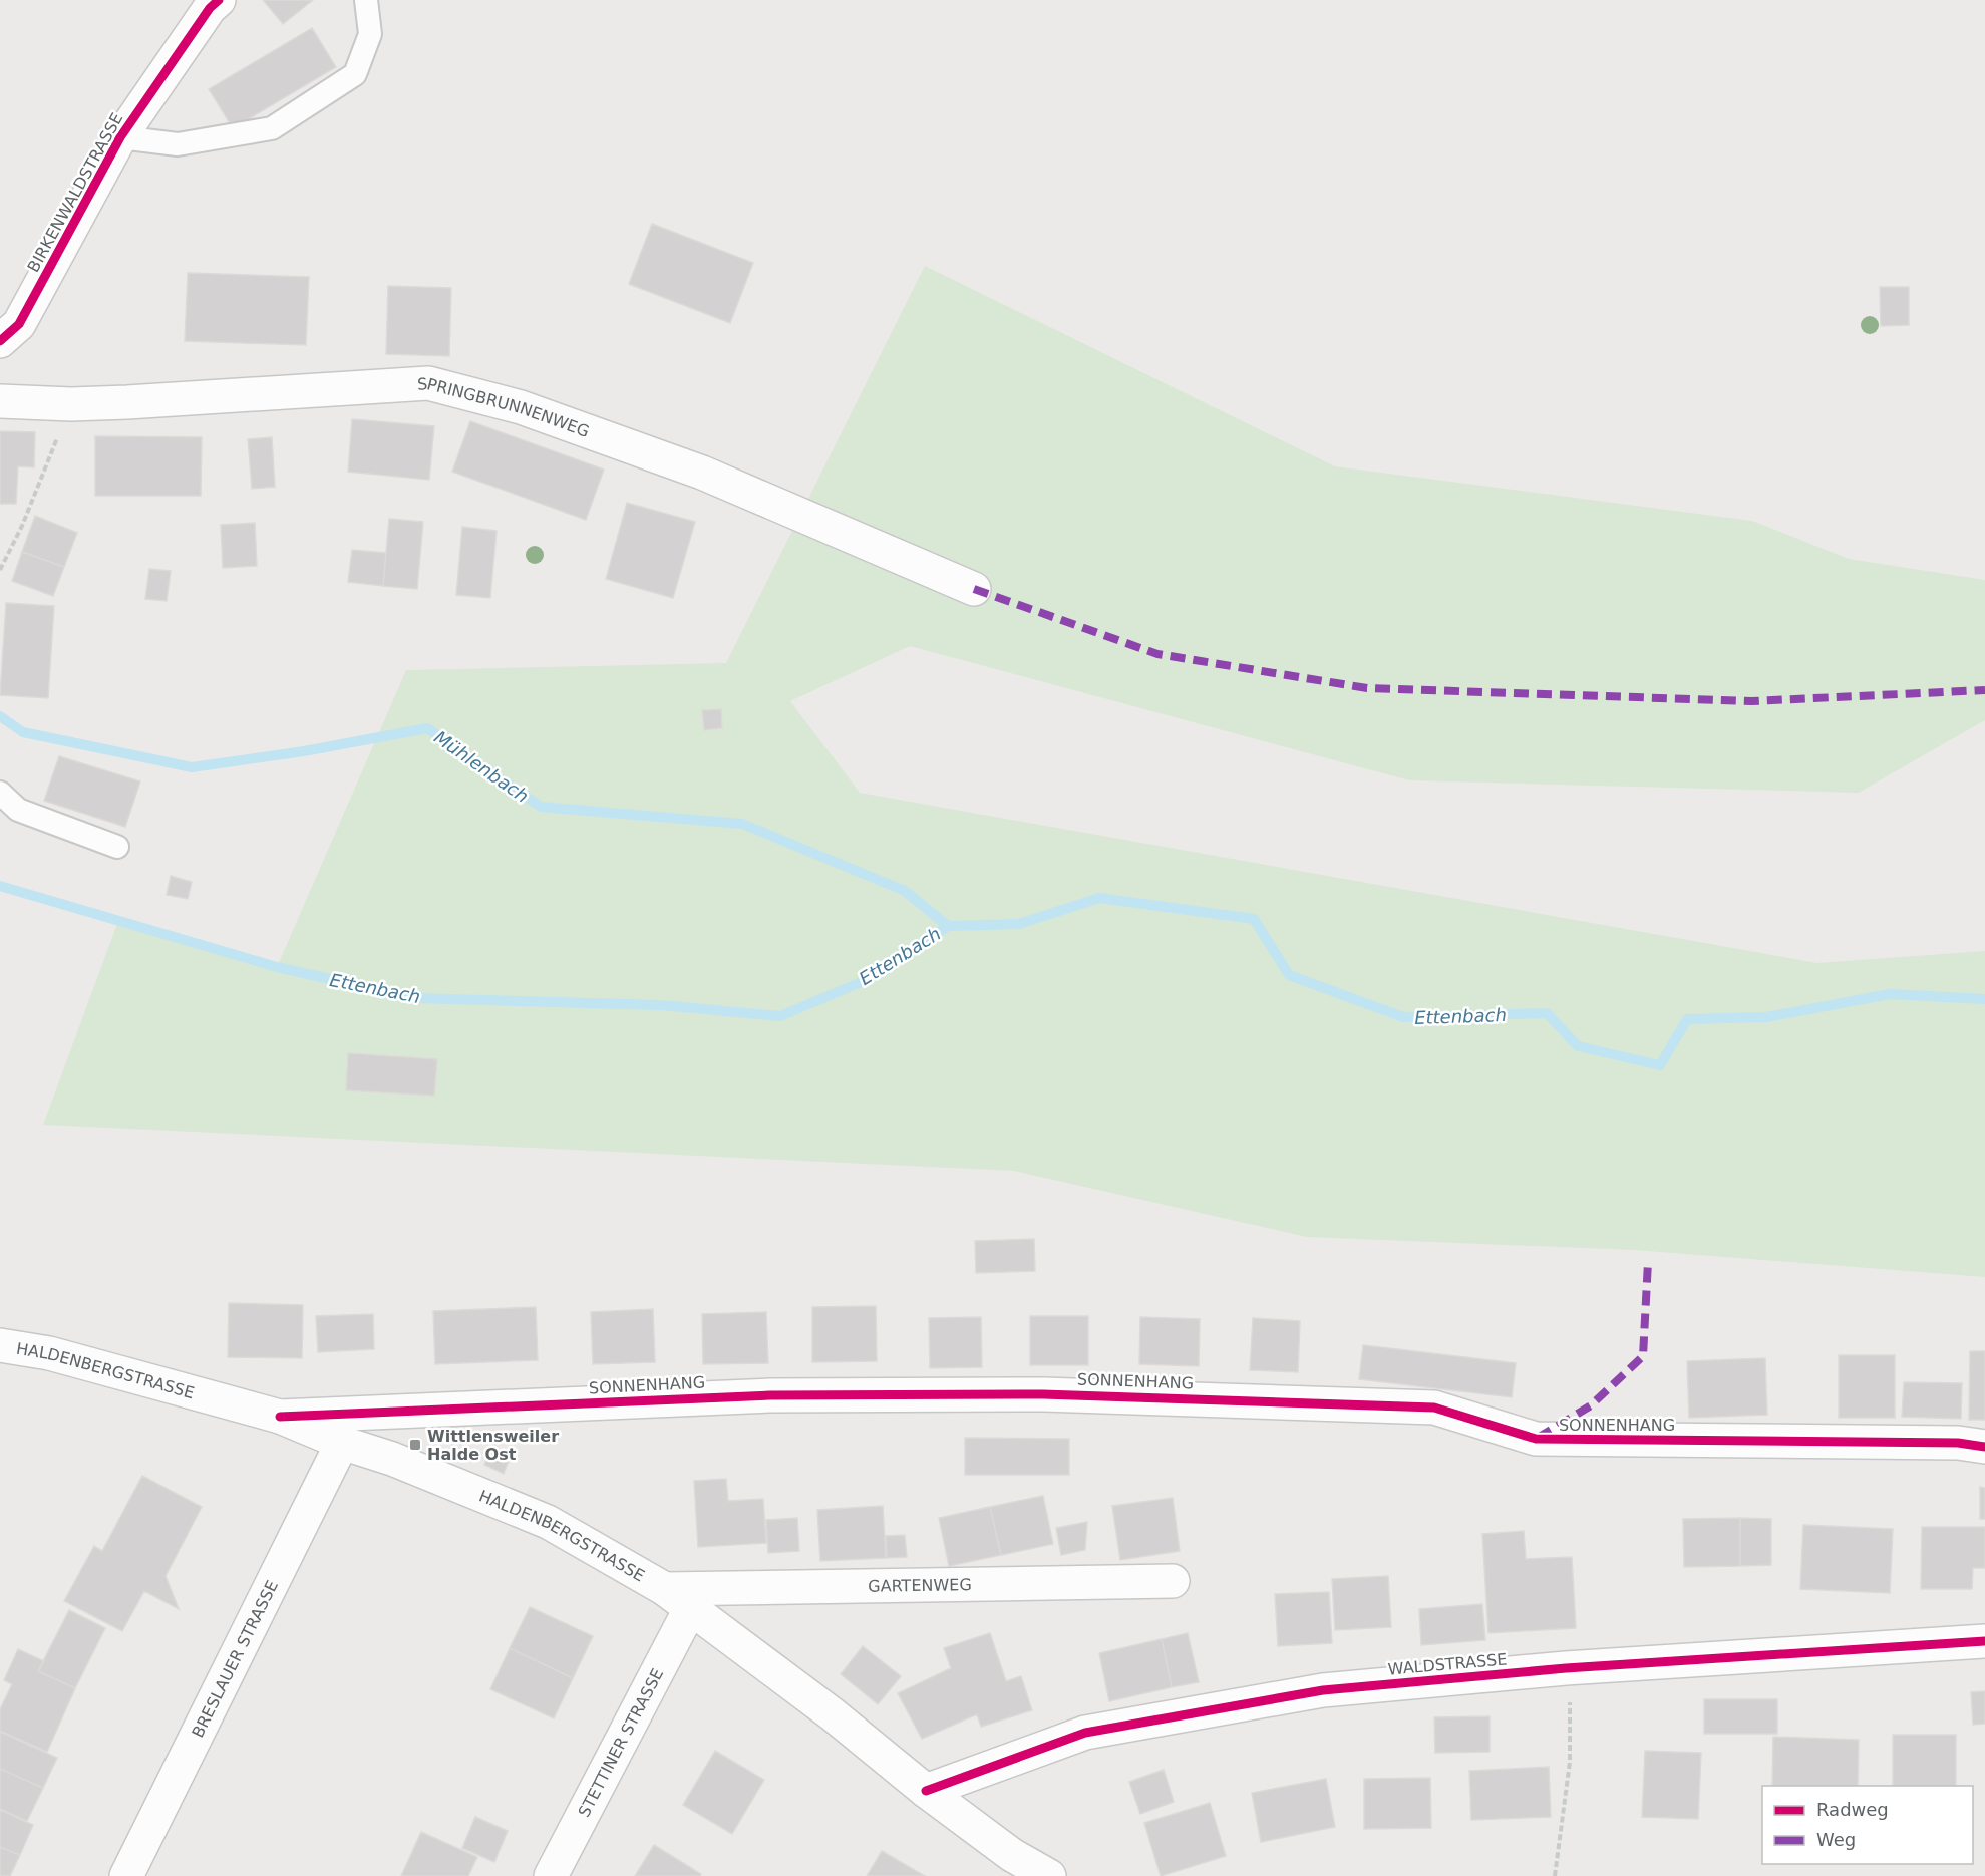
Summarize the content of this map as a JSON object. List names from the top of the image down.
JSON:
{
  "streets": {
    "street": [
      "BIRKENWALDSTRASSE",
      "SPRINGBRUNNENWEG",
      "HALDENBERGSTRASSE",
      "SONNENHANG",
      "GARTENWEG",
      "BRESLAUER STRASSE",
      "WALDSTRASSE",
      "STETTINER STRASSE"
    ]
  },
  "crossings": [
    ["HALDENBERGSTRASSE", "SONNENHANG"],
    ["HALDENBERGSTRASSE", "GARTENWEG"],
    ["HALDENBERGSTRASSE", "BRESLAUER STRASSE"],
    ["HALDENBERGSTRASSE", "WALDSTRASSE"],
    ["HALDENBERGSTRASSE", "STETTINER STRASSE"]
  ],
  "water": ["Mühlenbach", "Ettenbach"],
  "places": {
    "transit": ["Wittlensweiler Halde Ost"]
  },
  "legend": ["Radweg", "Weg"]
}
